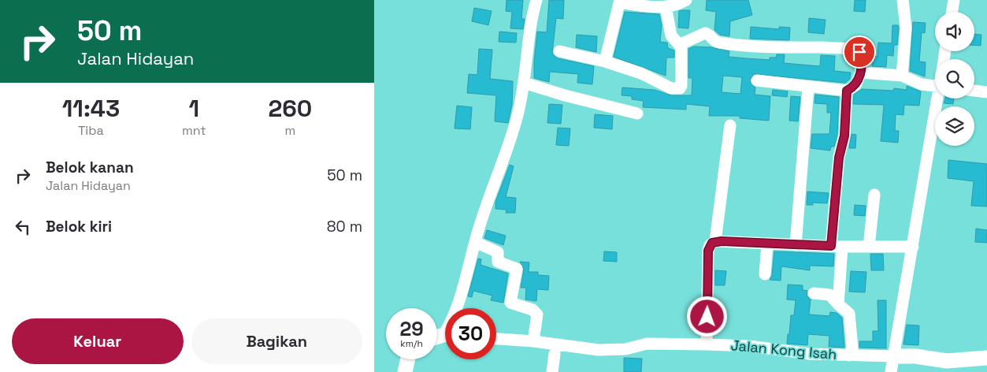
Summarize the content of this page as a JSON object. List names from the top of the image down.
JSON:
{
  "streets": {
    "street": ["Jalan Kong Isah"]
  },
  "page": {
    "turn": ["50 m", "Jalan Hidayan"],
    "eta": [
      "11:43",
      "Tiba",
      "1",
      "mnt",
      "260",
      "m"
    ],
    "list": [
      {
        "name": "Belok kanan",
        "note": "Jalan Hidayan",
        "value": "50 m"
      },
      {
        "name": "Belok kiri",
        "value": "80 m"
      }
    ],
    "speed": "29 km/h",
    "limit": "30",
    "buttons": ["Keluar", "Bagikan"]
  }
}
